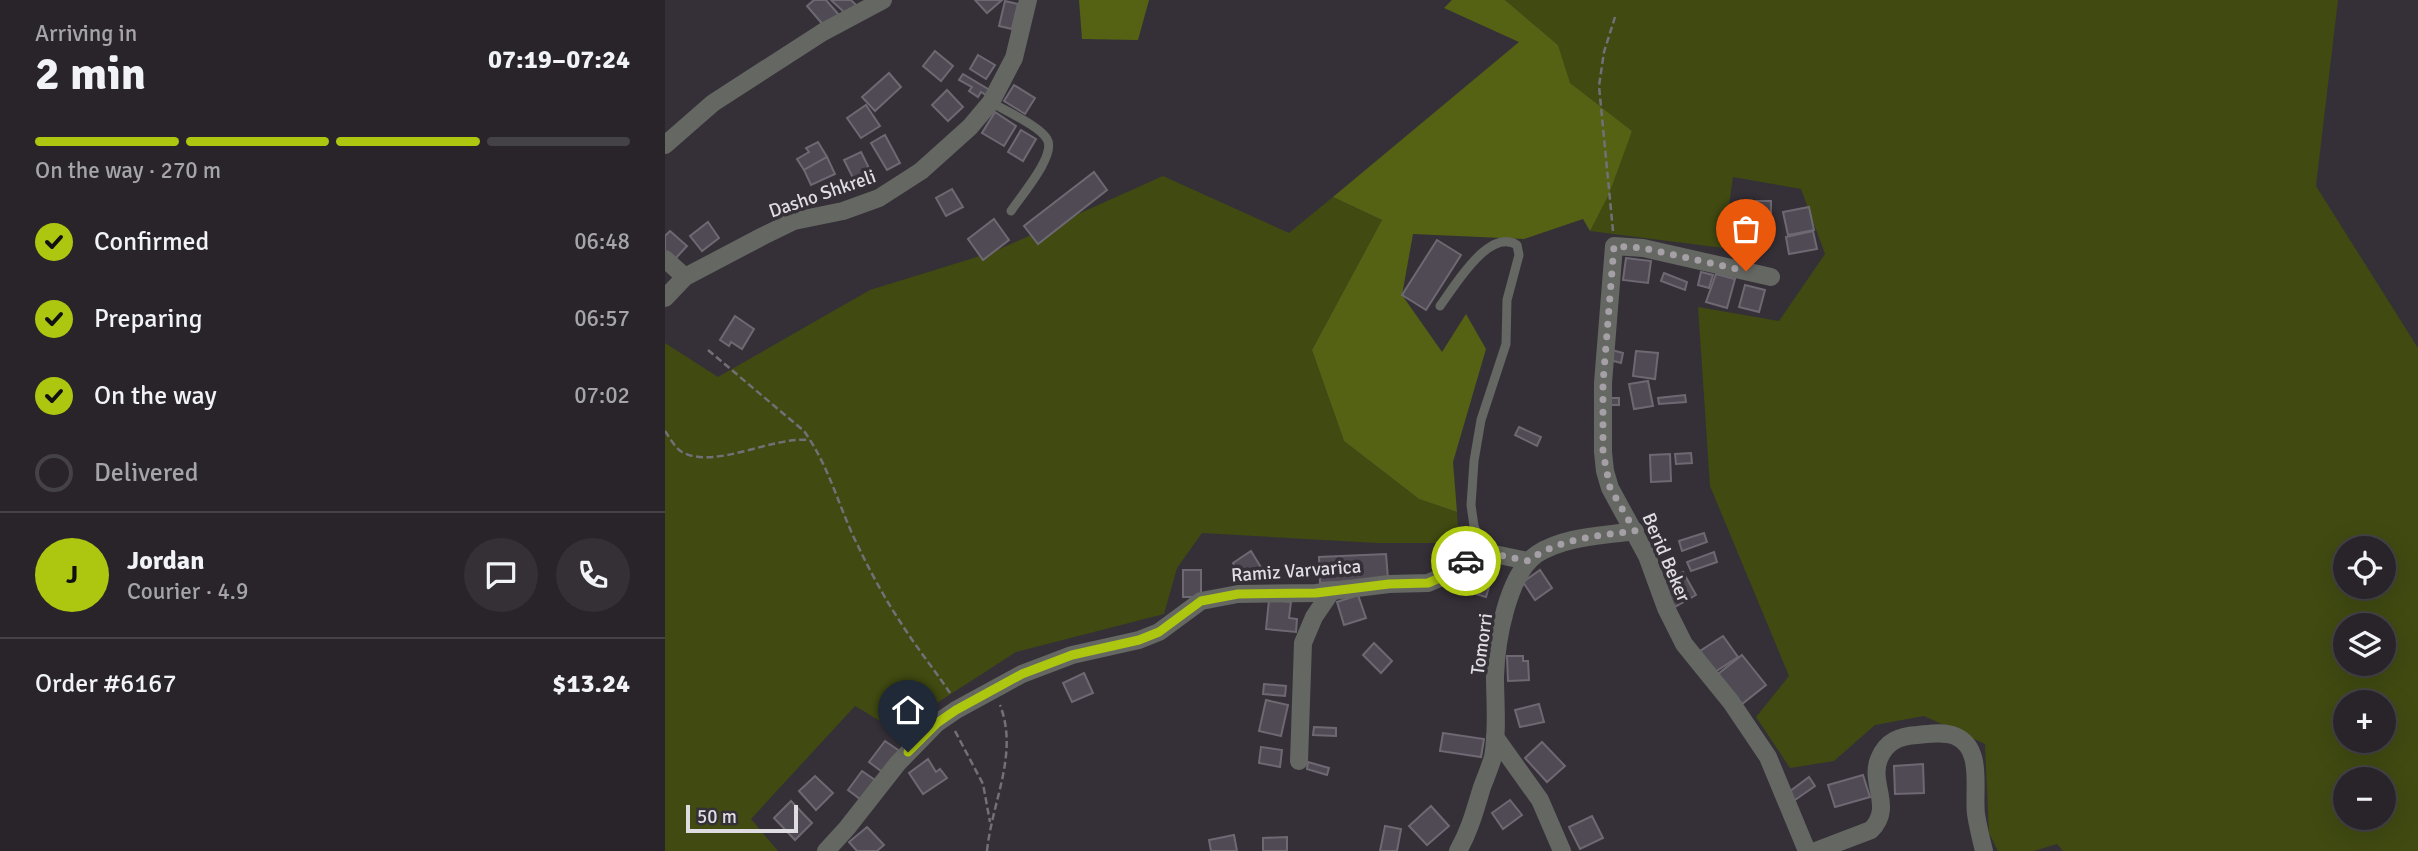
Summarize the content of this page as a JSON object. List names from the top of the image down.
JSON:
{
  "streets": {
    "street": [
      "Dasho Shkreli",
      "Berid Beker",
      "Ramiz Varvarica",
      "Tomorri"
    ]
  },
  "scale_bar": "50 m",
  "page": {
    "heading": ["2 min", "Arriving in", "07:19–07:24"],
    "panel": [
      "Jordan",
      "Courier · 4.9",
      "Order #6167",
      "$13.24"
    ],
    "bar": "On the way · 270 m",
    "list": [
      ["Confirmed", "06:48"],
      ["Preparing", "06:57"],
      ["On the way", "07:02"],
      "Delivered"
    ],
    "map_buttons": ["+", "−"],
    "round": "J",
    "scale": "50 m"
  }
}
